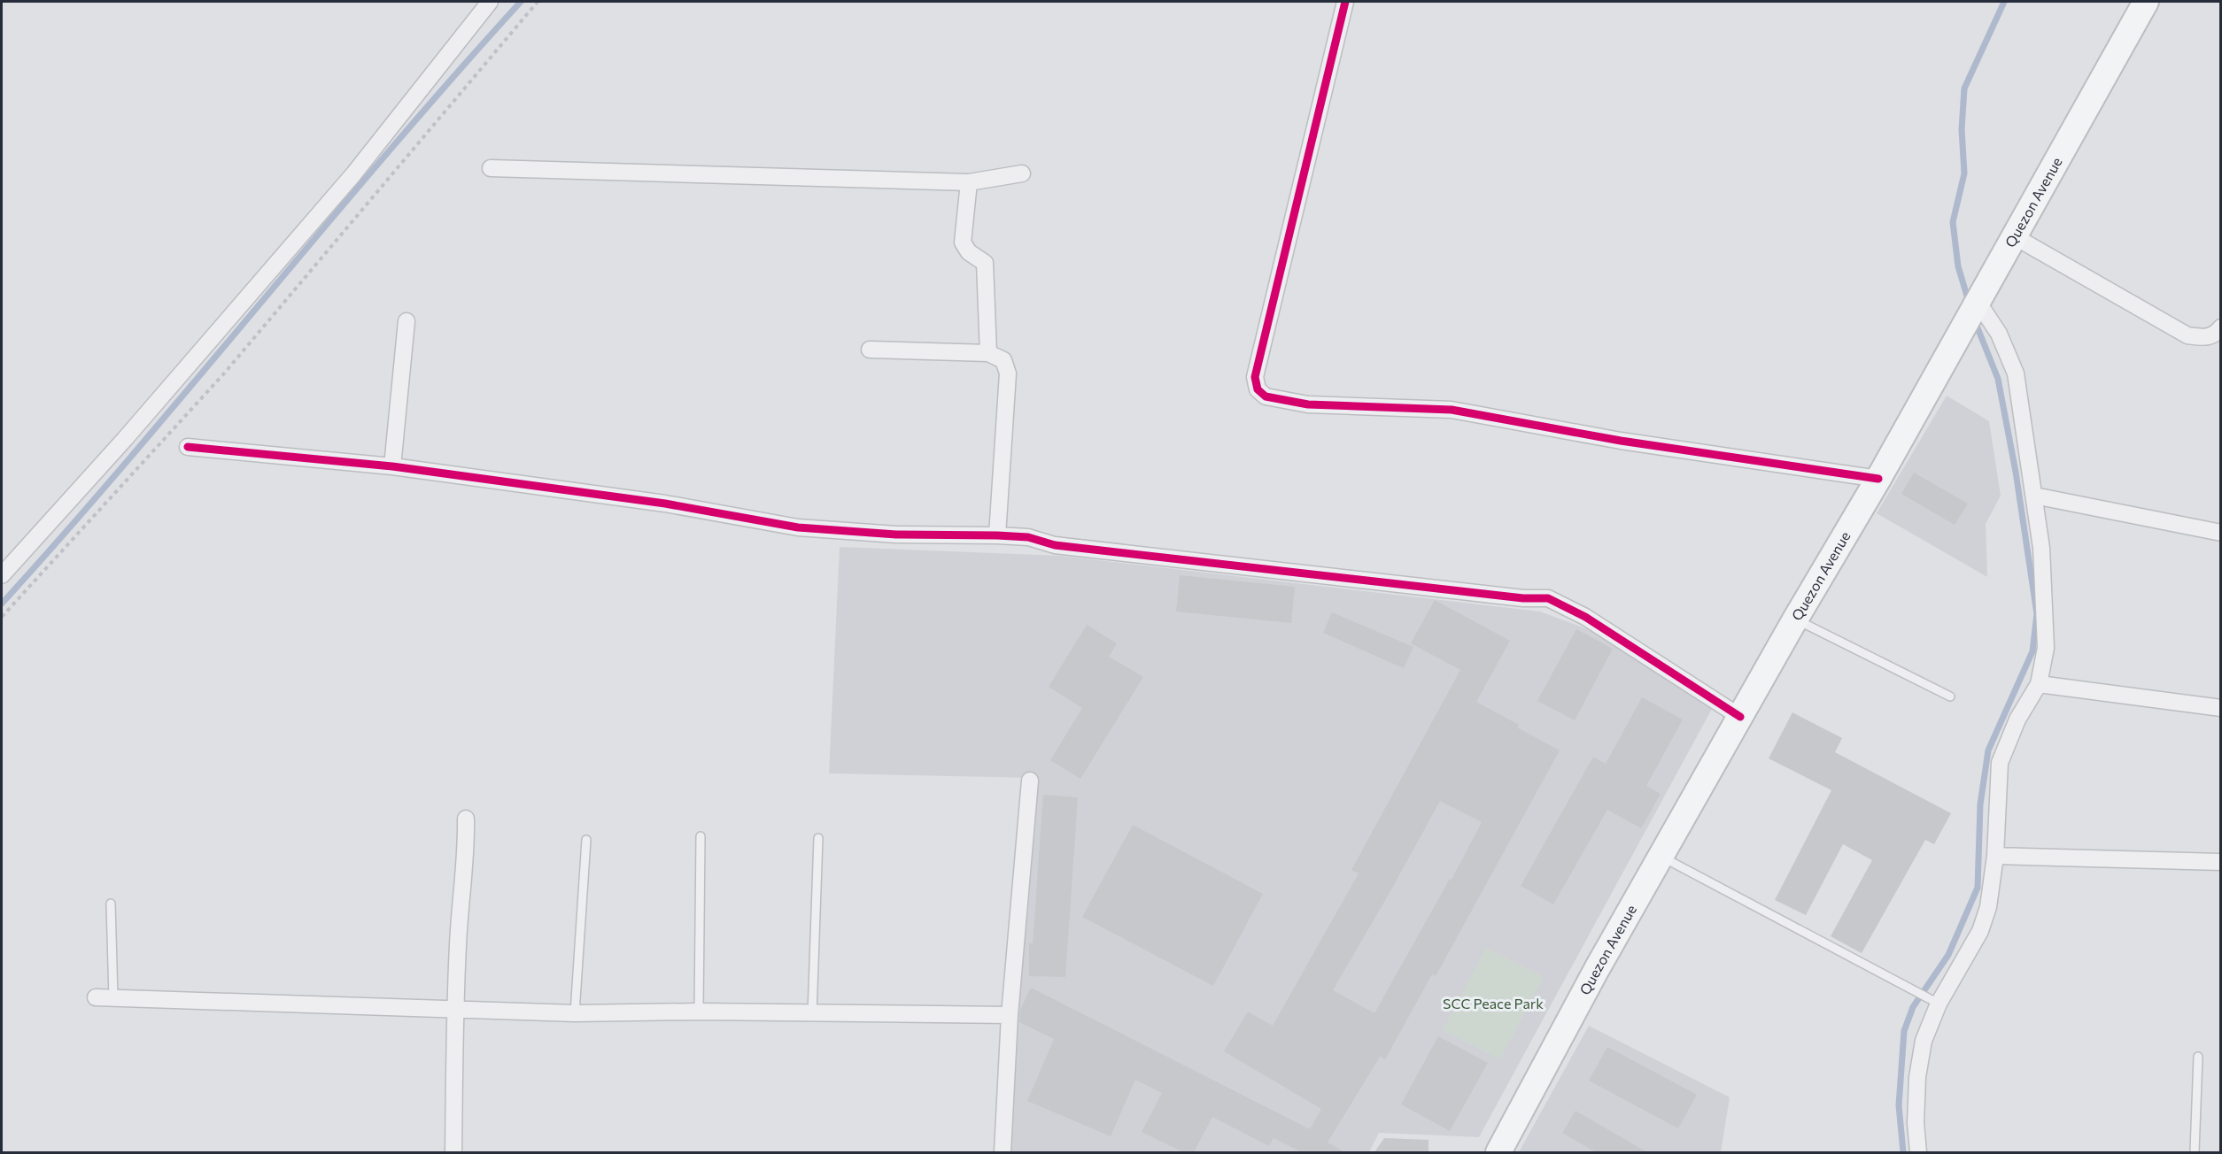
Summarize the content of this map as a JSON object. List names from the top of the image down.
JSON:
{
  "streets": {
    "main road": ["Quezon Avenue"]
  },
  "parks": ["SCC Peace Park"]
}
